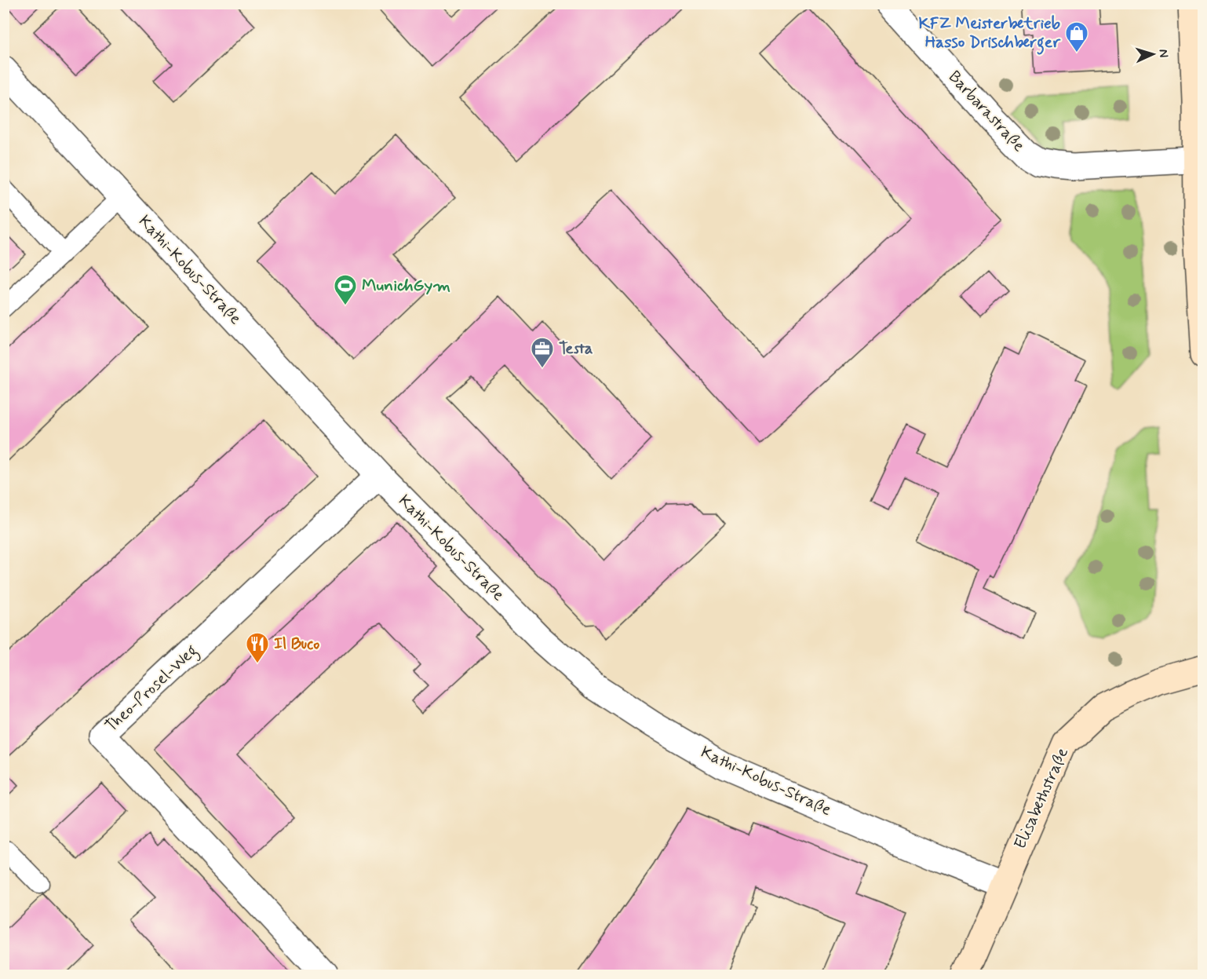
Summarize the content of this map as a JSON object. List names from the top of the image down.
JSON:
{
  "streets": {
    "main road": ["Elisabethstraße"],
    "street": ["Barbarastraße", "Kathi-Kobus-Straße", "Theo-Prosel-Weg"]
  },
  "crossings": [
    ["Kathi-Kobus-Straße", "Theo-Prosel-Weg"],
    ["Kathi-Kobus-Straße", "Elisabethstraße"]
  ],
  "places": {
    "shop": ["KFZ Meisterbetrieb Hasso Drischberger"],
    "sports": ["MunichGym"],
    "office": ["Testa"],
    "restaurant": ["Il Buco"]
  },
  "north": "right"
}
